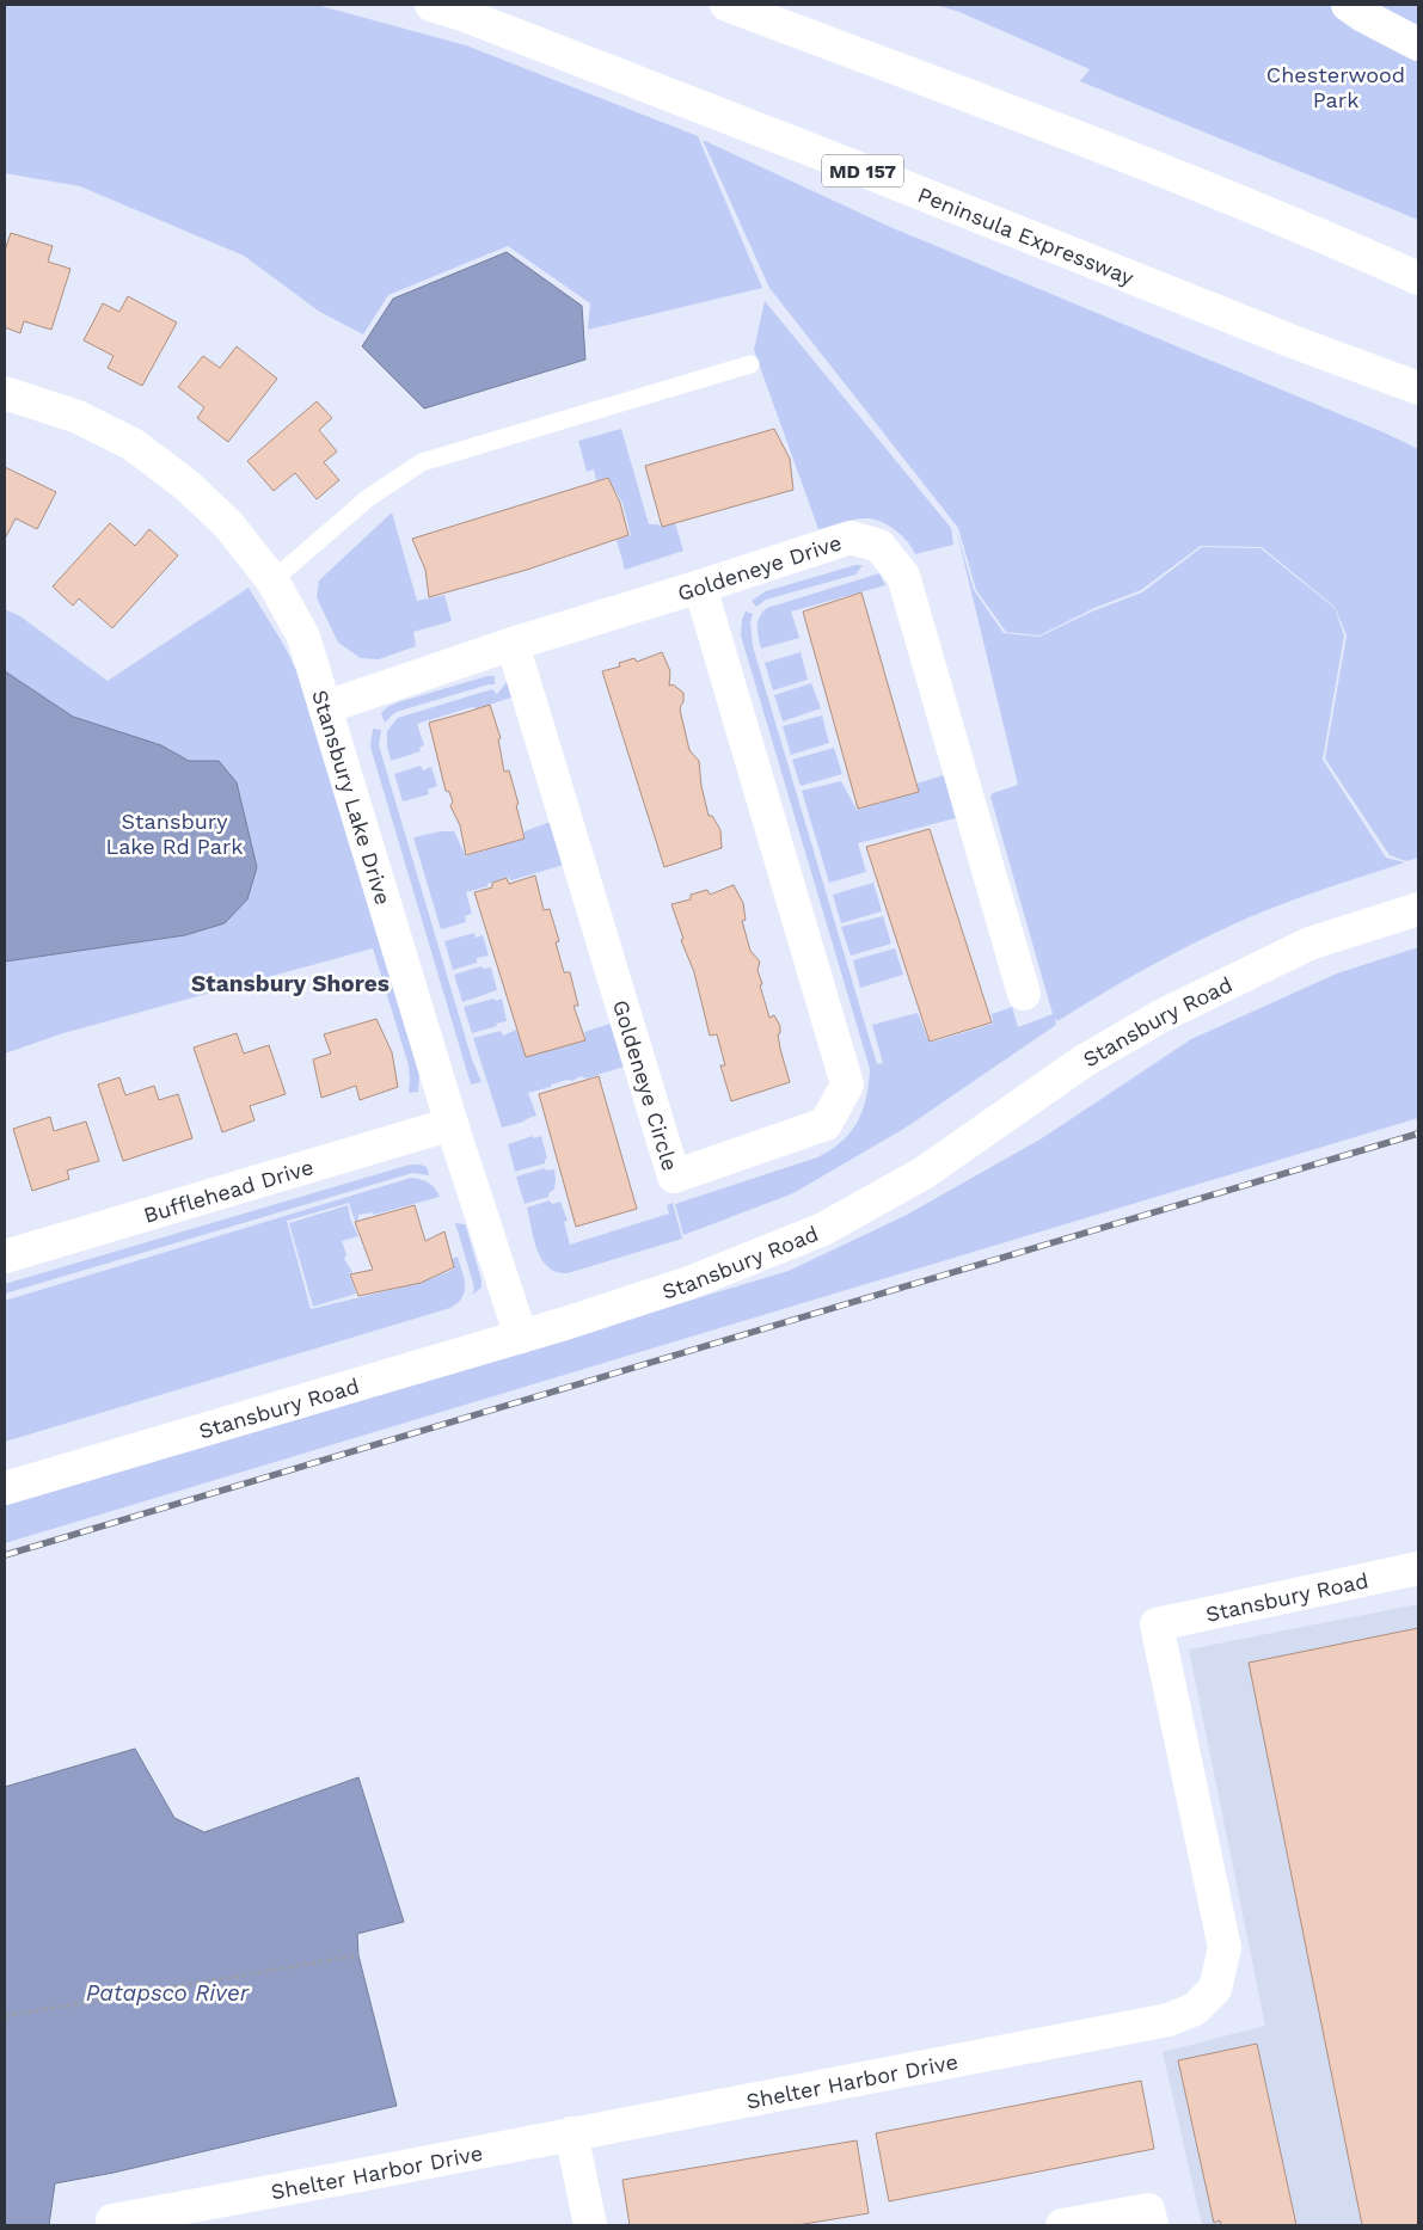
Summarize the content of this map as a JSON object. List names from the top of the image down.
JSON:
{
  "streets": {
    "street": [
      "MD 157",
      "Peninsula Expressway",
      "Goldeneye Drive",
      "Stansbury Lake Drive",
      "Stansbury Road",
      "Goldeneye Circle",
      "Bufflehead Drive",
      "Shelter Harbor Drive"
    ]
  },
  "crossings": [
    ["Goldeneye Drive", "Stansbury Lake Drive"],
    ["Goldeneye Drive", "Goldeneye Circle"],
    ["Stansbury Lake Drive", "Stansbury Road"],
    ["Stansbury Lake Drive", "Bufflehead Drive"],
    ["Stansbury Road", "Shelter Harbor Drive"]
  ],
  "districts": ["Stansbury Shores"],
  "water": ["Patapsco River"],
  "parks": ["Chesterwood Park", "Stansbury Lake Rd Park"]
}
